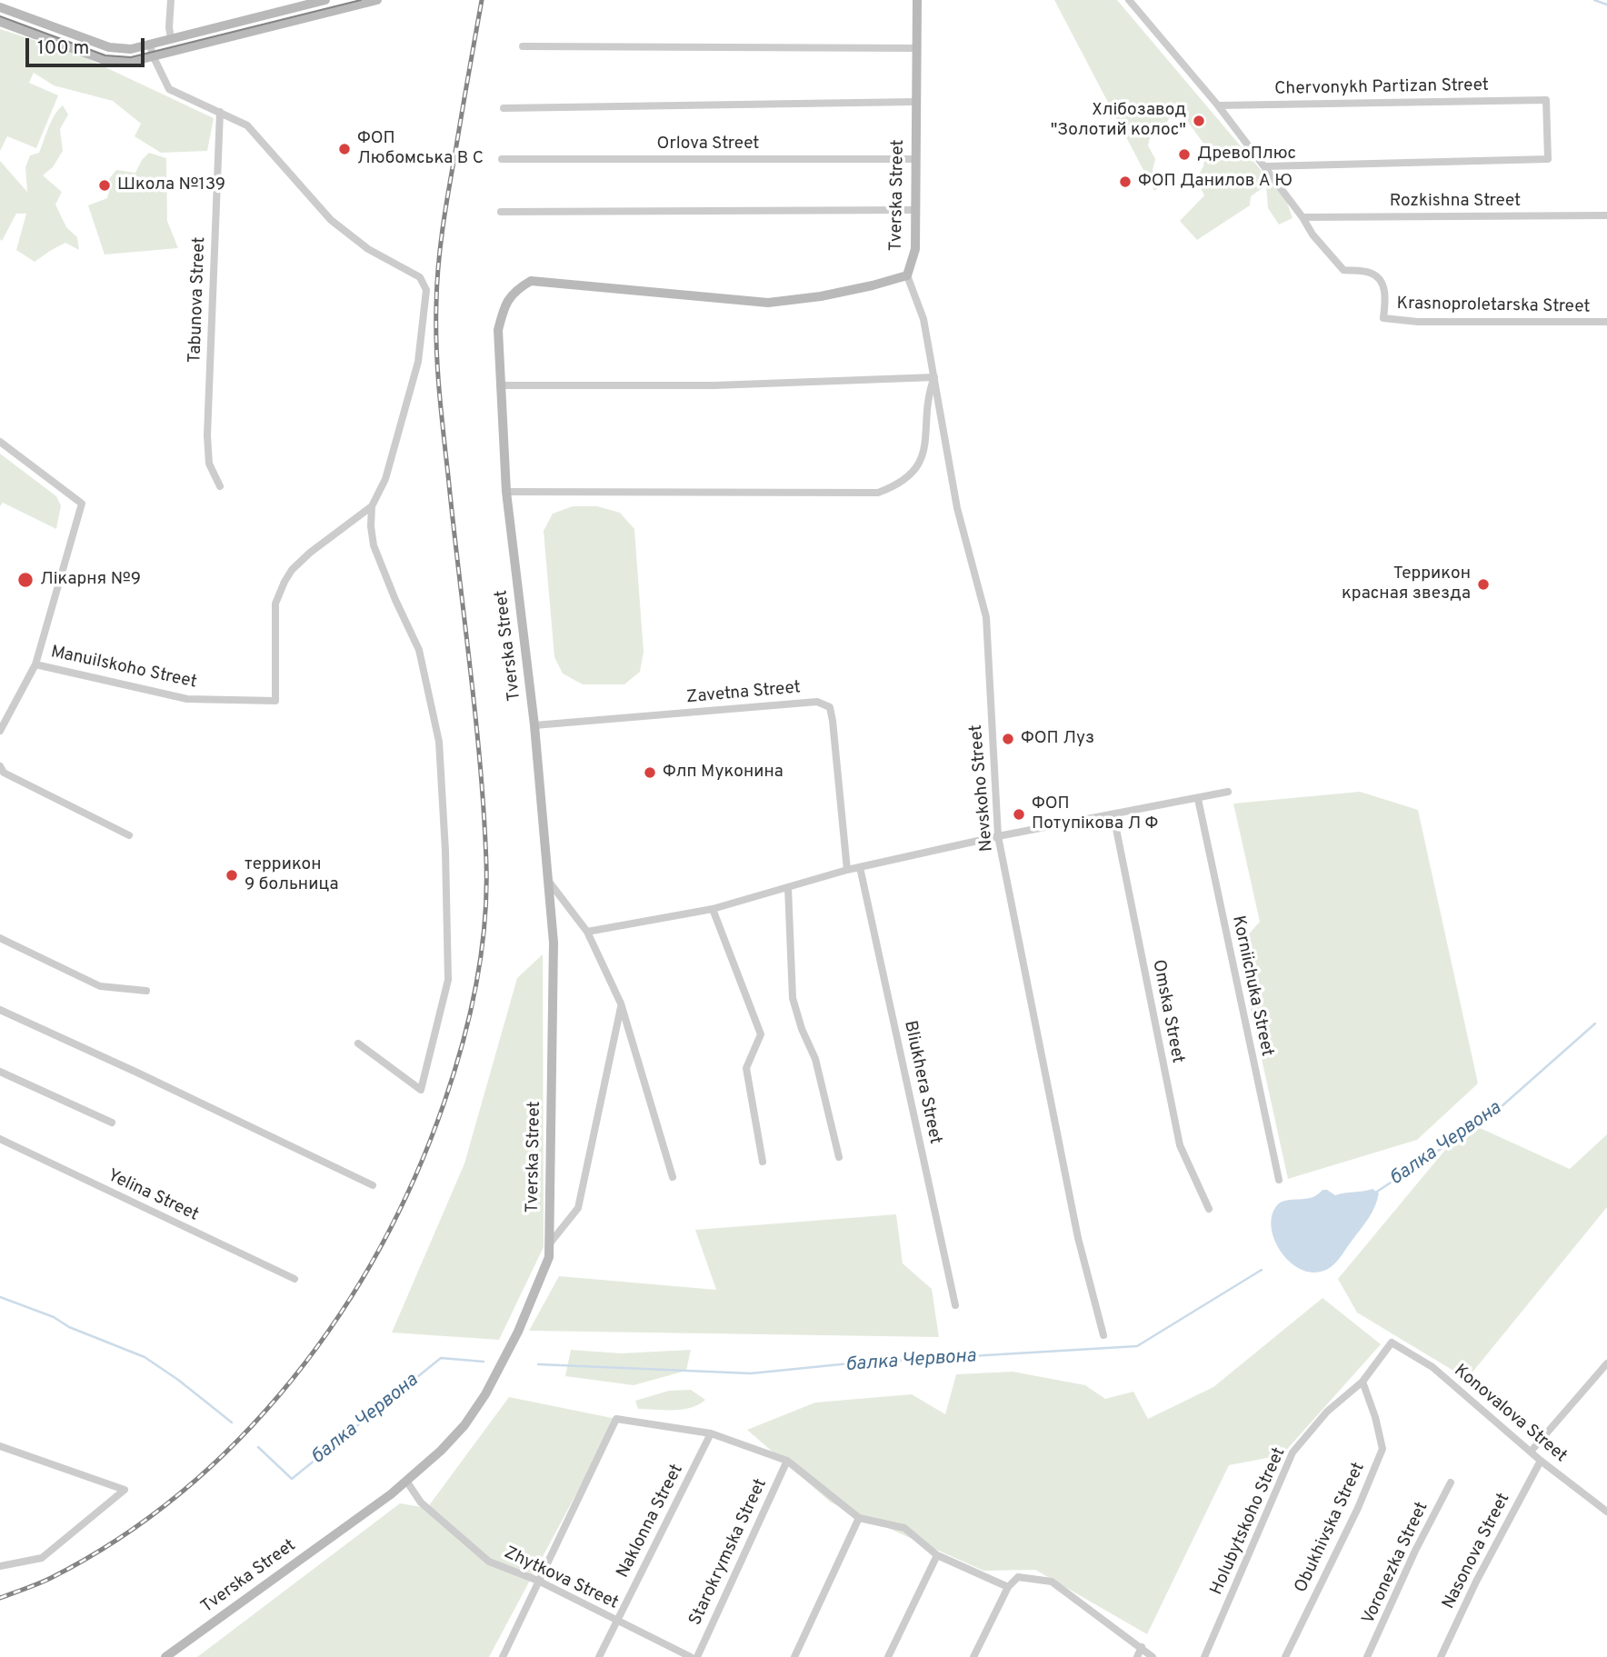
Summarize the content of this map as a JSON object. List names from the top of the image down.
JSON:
{
  "streets": {
    "main road": ["Tverska Street"],
    "street": [
      "Chervonykh Partizan Street",
      "Orlova Street",
      "Rozkishna Street",
      "Tabunova Street",
      "Krasnoproletarska Street",
      "Manuilskoho Street",
      "Zavetna Street",
      "Nevskoho Street",
      "Korniichuka Street",
      "Omska Street",
      "Bliukhera Street",
      "Yelina Street",
      "Konovalova Street",
      "Naklonna Street",
      "Holubytskoho Street",
      "Obukhivska Street",
      "Nasonova Street",
      "Starokrymska Street",
      "Voronezka Street",
      "Zhytkova Street"
    ]
  },
  "crossings": [
    ["Chervonykh Partizan Street", "Krasnoproletarska Street"],
    ["Orlova Street", "Tverska Street"],
    ["Tverska Street", "Zavetna Street"],
    ["Tverska Street", "Nevskoho Street"],
    ["Tverska Street", "Zhytkova Street"],
    ["Rozkishna Street", "Krasnoproletarska Street"],
    ["Konovalova Street", "Holubytskoho Street"],
    ["Konovalova Street", "Obukhivska Street"],
    ["Konovalova Street", "Nasonova Street"],
    ["Naklonna Street", "Zhytkova Street"],
    ["Holubytskoho Street", "Obukhivska Street"]
  ],
  "water": ["балка Червона"],
  "places": [
    "Хлібозавод \"Золотий колос\"",
    "ФОП Любомська В С",
    "ДревоПлюс",
    "ФОП Данилов А Ю",
    "Школа №139",
    "Лікарня №9",
    "Террикон красная звезда",
    "ФОП Луз",
    "Флп Муконина",
    "ФОП Потупікова Л Ф",
    "террикон 9 больница"
  ],
  "scale_bar": "100 m"
}
